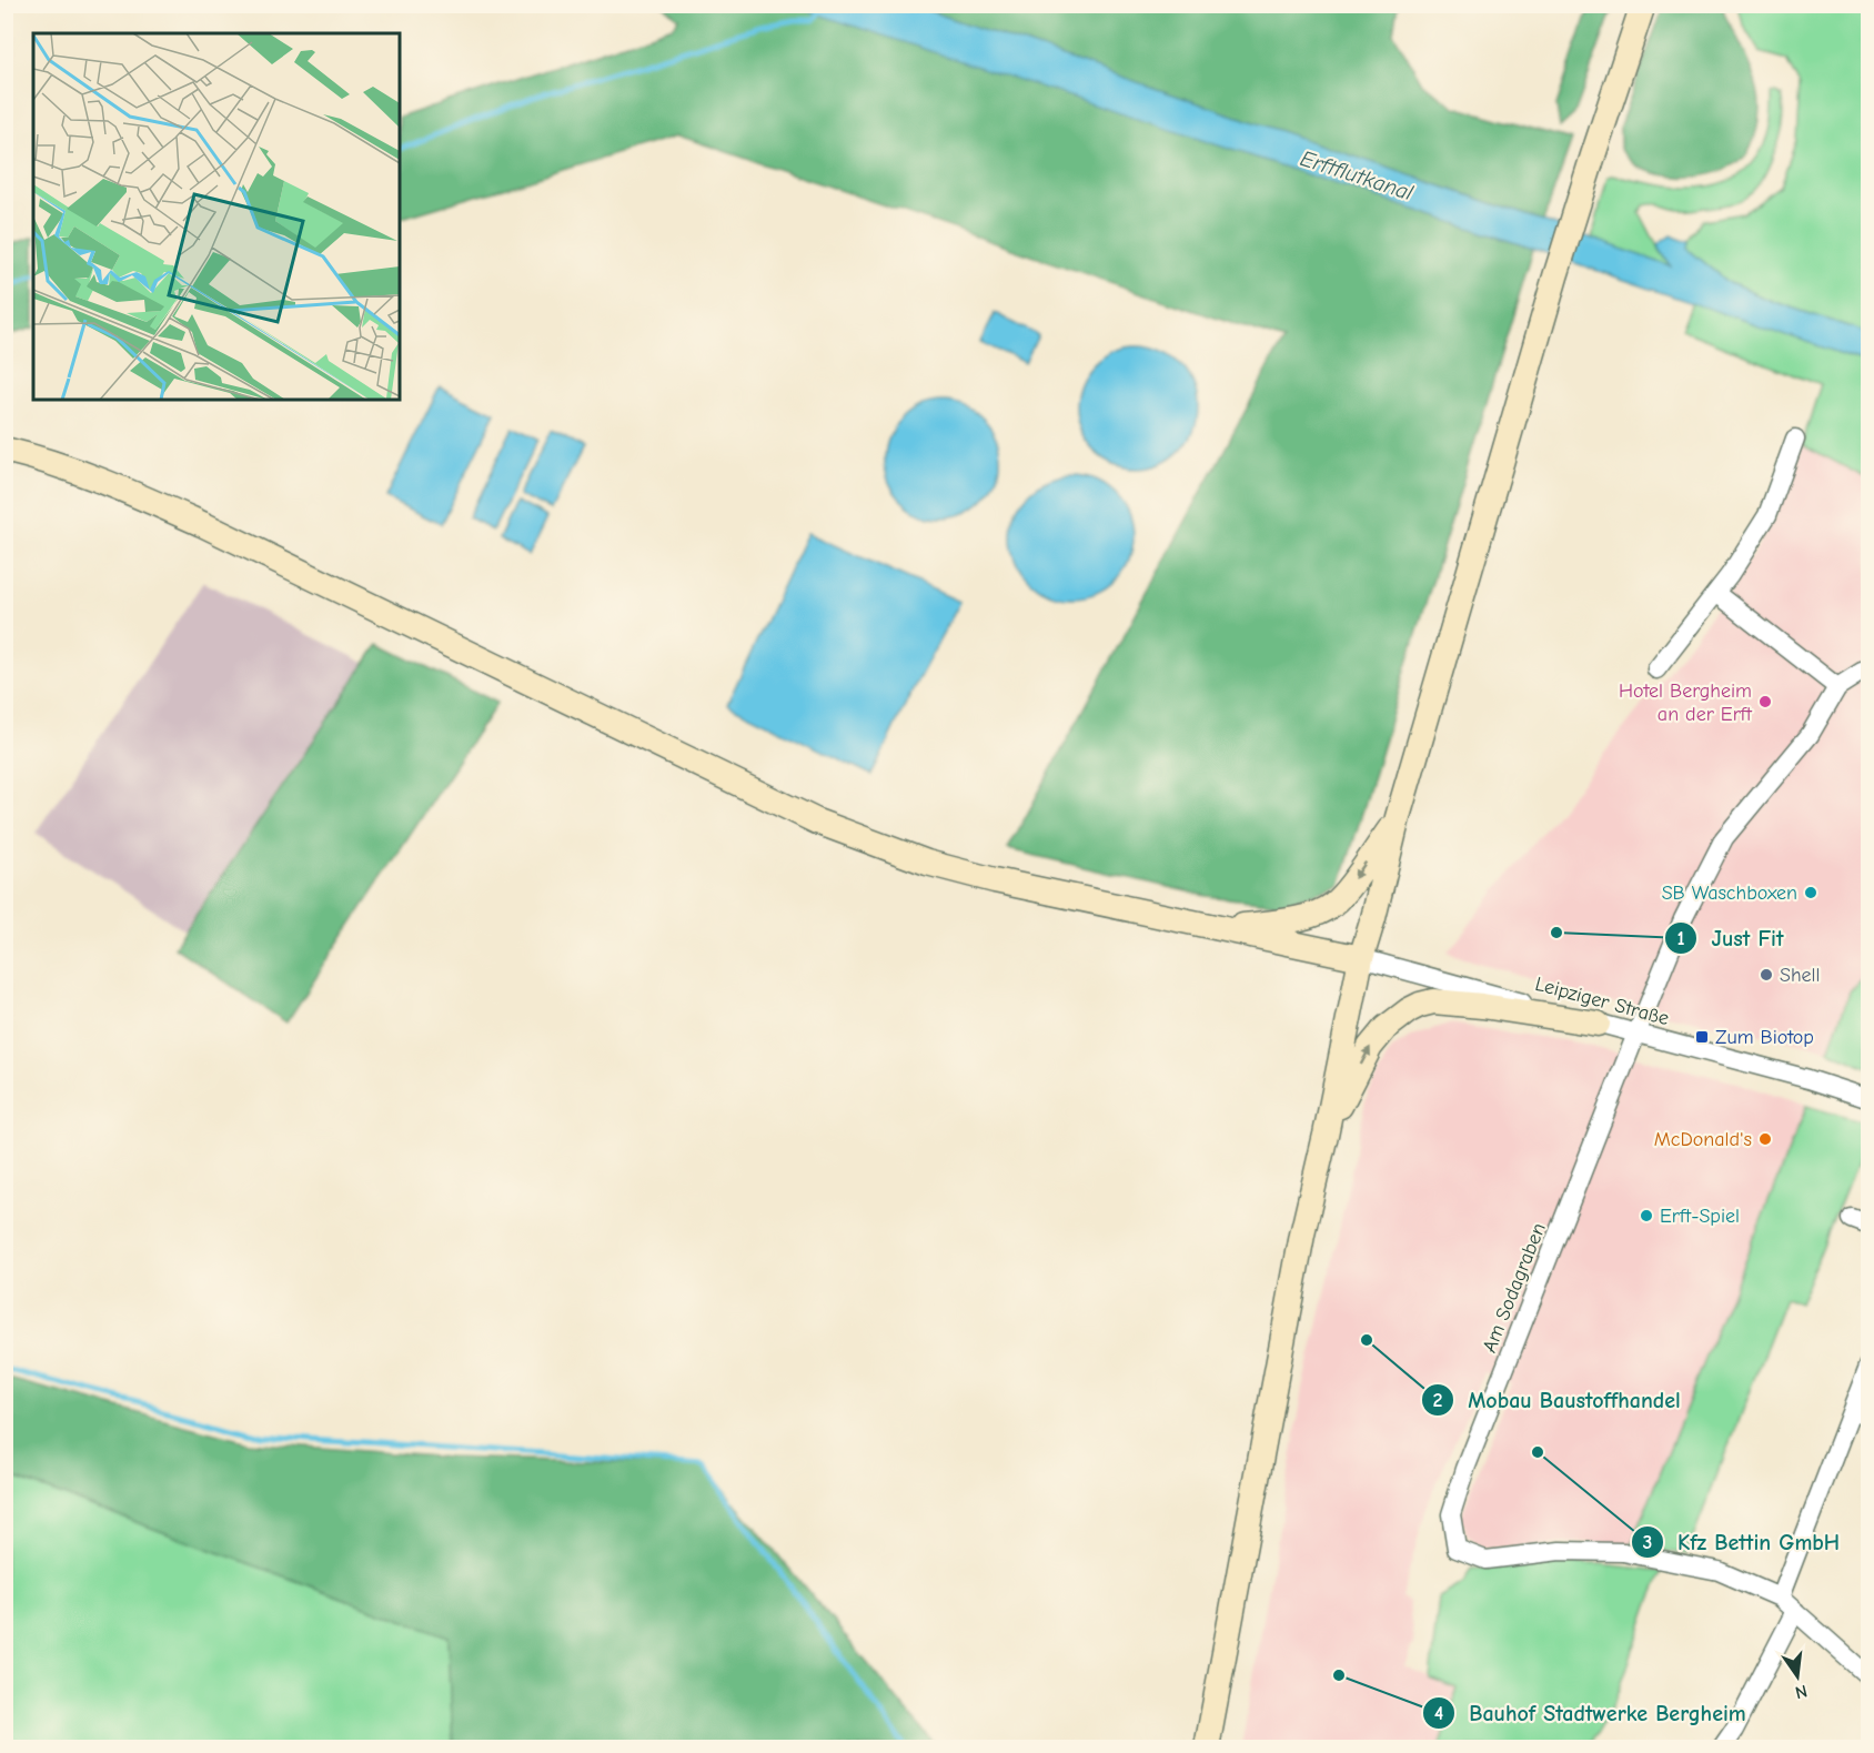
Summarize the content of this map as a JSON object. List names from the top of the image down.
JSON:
{
  "streets": {
    "street": ["Leipziger Straße", "Am Sodagraben"]
  },
  "crossings": [
    ["Leipziger Straße", "Am Sodagraben"]
  ],
  "water": ["Erftflutkanal"],
  "places": {
    "other": [
      "Hotel Bergheim an der Erft",
      "SB Waschboxen",
      "Just Fit",
      "Shell",
      "McDonald's",
      "Erft-Spiel",
      "Mobau Baustoffhandel",
      "Kfz Bettin GmbH",
      "Bauhof Stadtwerke Bergheim"
    ],
    "transit": ["Zum Biotop"]
  },
  "north": "bottom"
}
